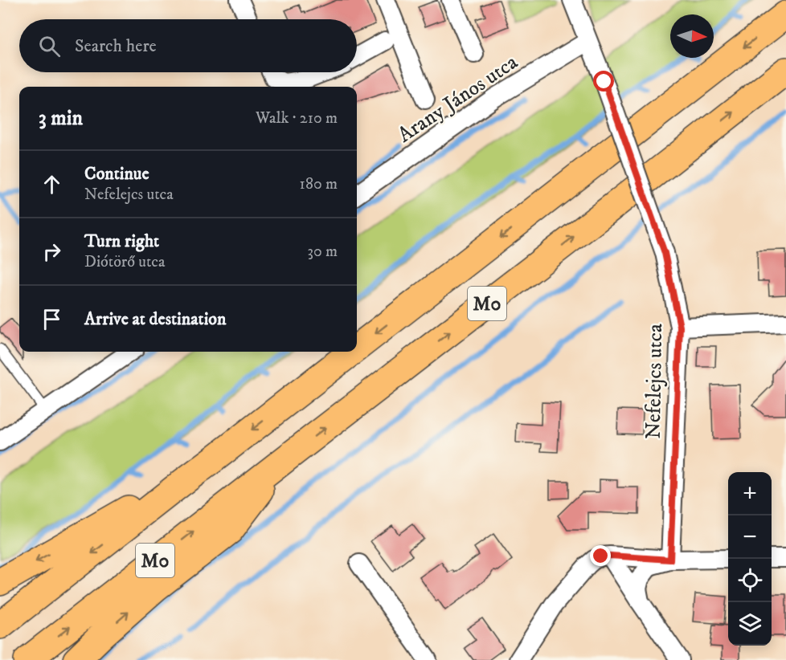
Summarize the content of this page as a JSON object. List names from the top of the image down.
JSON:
{
  "streets": {
    "highway": ["M0"],
    "street": ["Arany János utca", "Nefelejcs utca"]
  },
  "crossings": [
    ["Arany János utca", "Nefelejcs utca"]
  ],
  "north": "right",
  "page": {
    "search": "Search here",
    "heading": ["3 min", "Walk · 210 m"],
    "list": [
      ["Continue", "Nefelejcs utca", "180 m"],
      ["Turn right", "Diótörő utca", "30 m"],
      "Arrive at destination"
    ],
    "map_buttons": ["+", "−"]
  }
}
